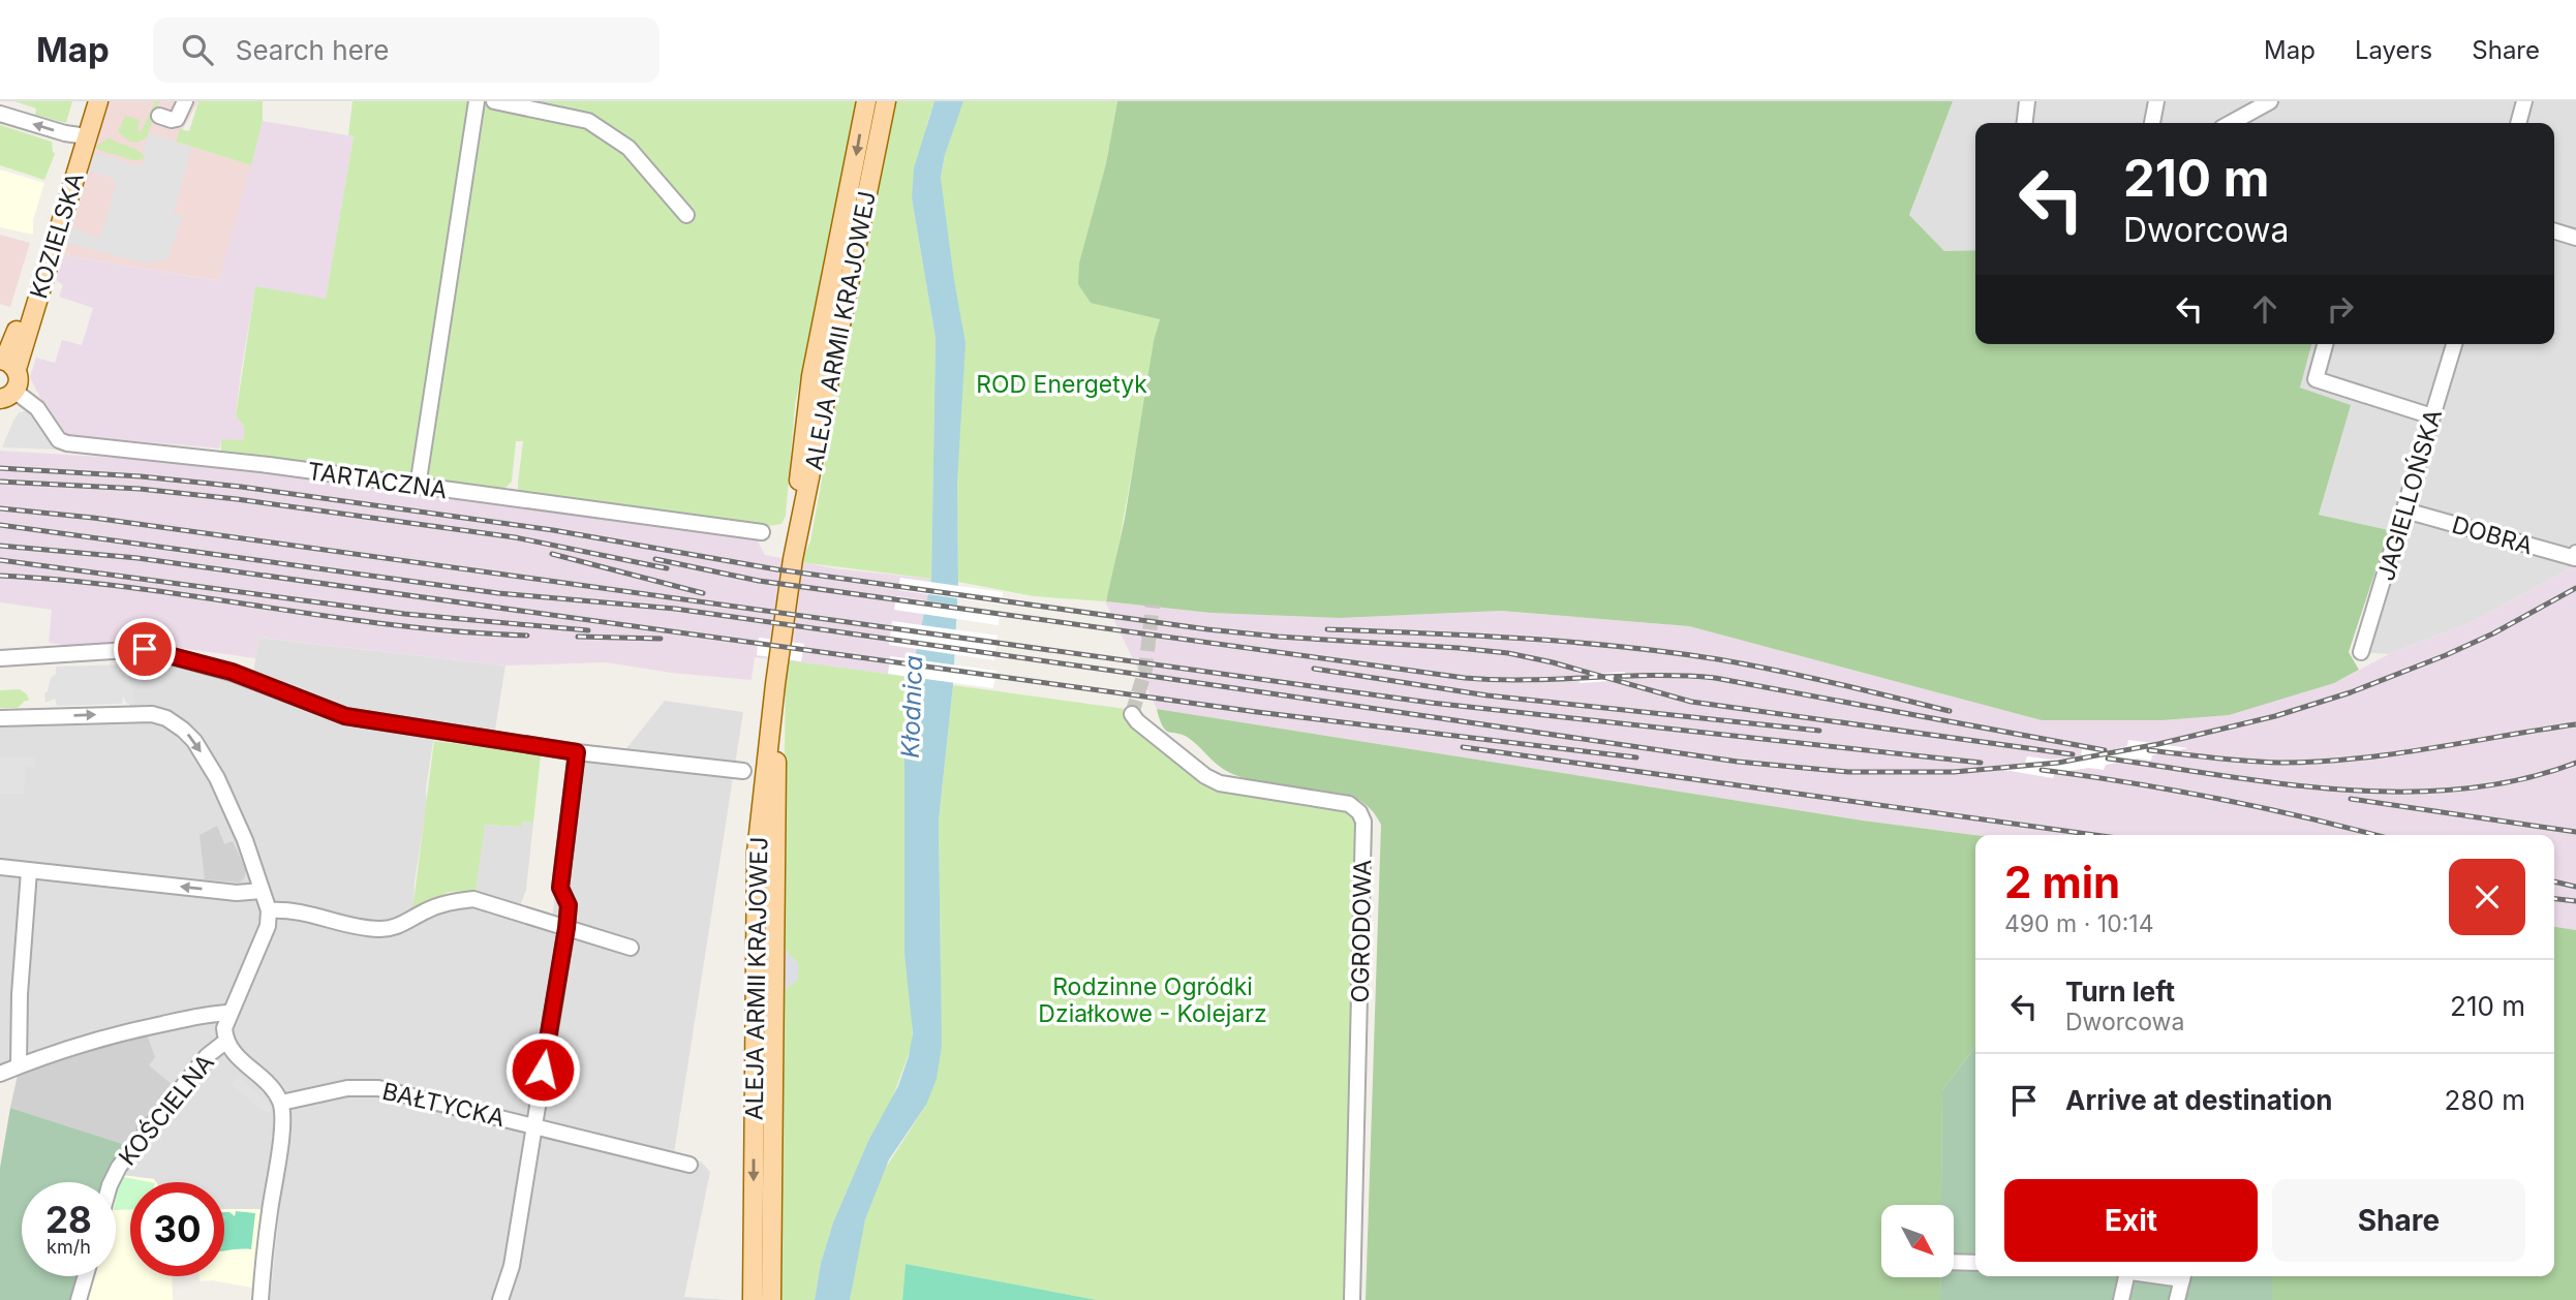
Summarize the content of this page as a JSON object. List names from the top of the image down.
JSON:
{
  "streets": {
    "main road": ["KOZIELSKA", "ALEJA ARMII KRAJOWEJ"],
    "street": [
      "TARTACZNA",
      "JAGIELLOŃSKA",
      "DOBRA",
      "OGRODOWA",
      "BAŁTYCKA",
      "KOŚCIELNA"
    ]
  },
  "crossings": [
    ["KOZIELSKA", "TARTACZNA"],
    ["JAGIELLOŃSKA", "DOBRA"]
  ],
  "water": ["Kłodnica"],
  "parks": ["ROD Energetyk", "Rodzinne Ogródki Działkowe - Kolejarz"],
  "north": "bottom right",
  "page": {
    "header": "Map",
    "search": "Search here",
    "nav": ["Map", "Layers", "Share"],
    "turn": ["210 m", "Dworcowa"],
    "heading": ["2 min", "490 m · 10:14"],
    "list": [
      {
        "name": "Turn left",
        "note": "Dworcowa",
        "value": "210 m"
      },
      {
        "name": "Arrive at destination",
        "value": "280 m"
      }
    ],
    "buttons": ["Exit", "Share"],
    "speed": "28 km/h",
    "limit": "30"
  }
}
